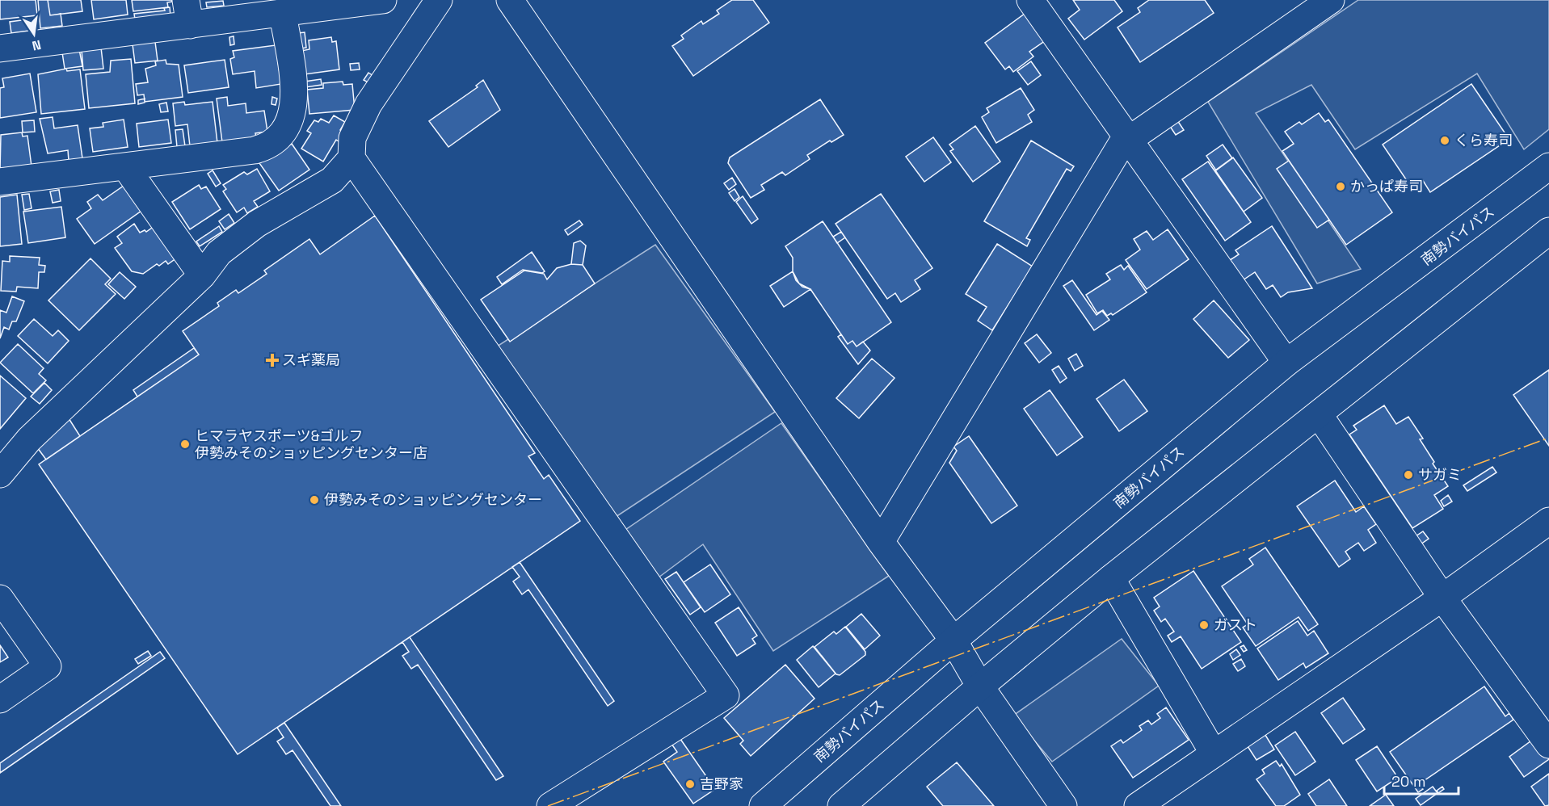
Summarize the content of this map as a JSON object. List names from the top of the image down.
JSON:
{
  "streets": {
    "main road": ["南勢バイパス"]
  },
  "places": {
    "other": [
      "くら寿司",
      "かっぱ寿司",
      "ヒマラヤスポーツ&ゴルフ 伊勢みそのショッピングセンター店",
      "サガミ",
      "伊勢みそのショッピングセンター",
      "ガスト",
      "吉野家"
    ],
    "health": ["スギ薬局"]
  },
  "scale_bar": "20 m",
  "north": "bottom"
}
